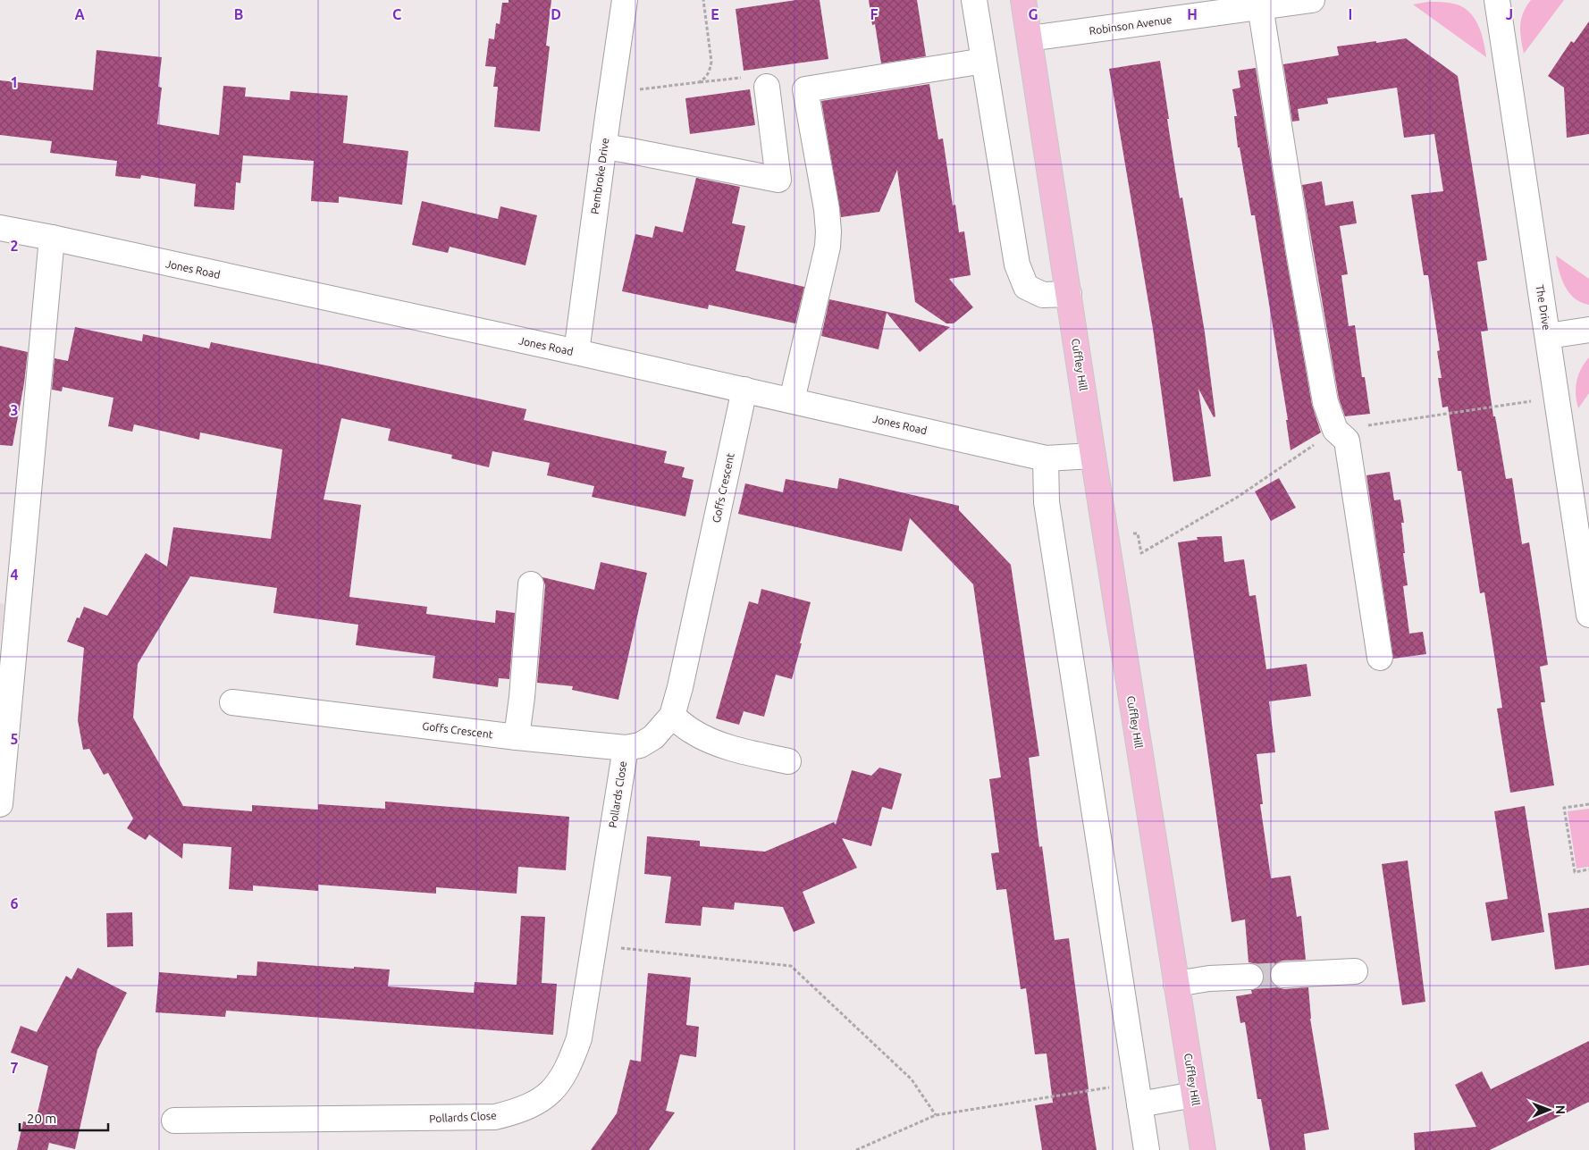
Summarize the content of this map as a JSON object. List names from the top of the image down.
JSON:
{
  "streets": {
    "main road": ["Cuffley Hill"],
    "street": [
      "Robinson Avenue",
      "Pembroke Drive",
      "Jones Road",
      "The Drive",
      "Goffs Crescent",
      "Pollards Close"
    ]
  },
  "crossings": [
    ["Robinson Avenue", "Cuffley Hill"],
    ["Pembroke Drive", "Jones Road"],
    ["Jones Road", "Cuffley Hill"],
    ["Jones Road", "Goffs Crescent"],
    ["Goffs Crescent", "Pollards Close"]
  ],
  "scale_bar": "20 m",
  "north": "right",
  "grid": {
    "columns": [
      "A",
      "B",
      "C",
      "D",
      "E",
      "F",
      "G",
      "H",
      "I",
      "J"
    ],
    "rows": [
      "1",
      "2",
      "3",
      "4",
      "5",
      "6",
      "7"
    ]
  }
}
